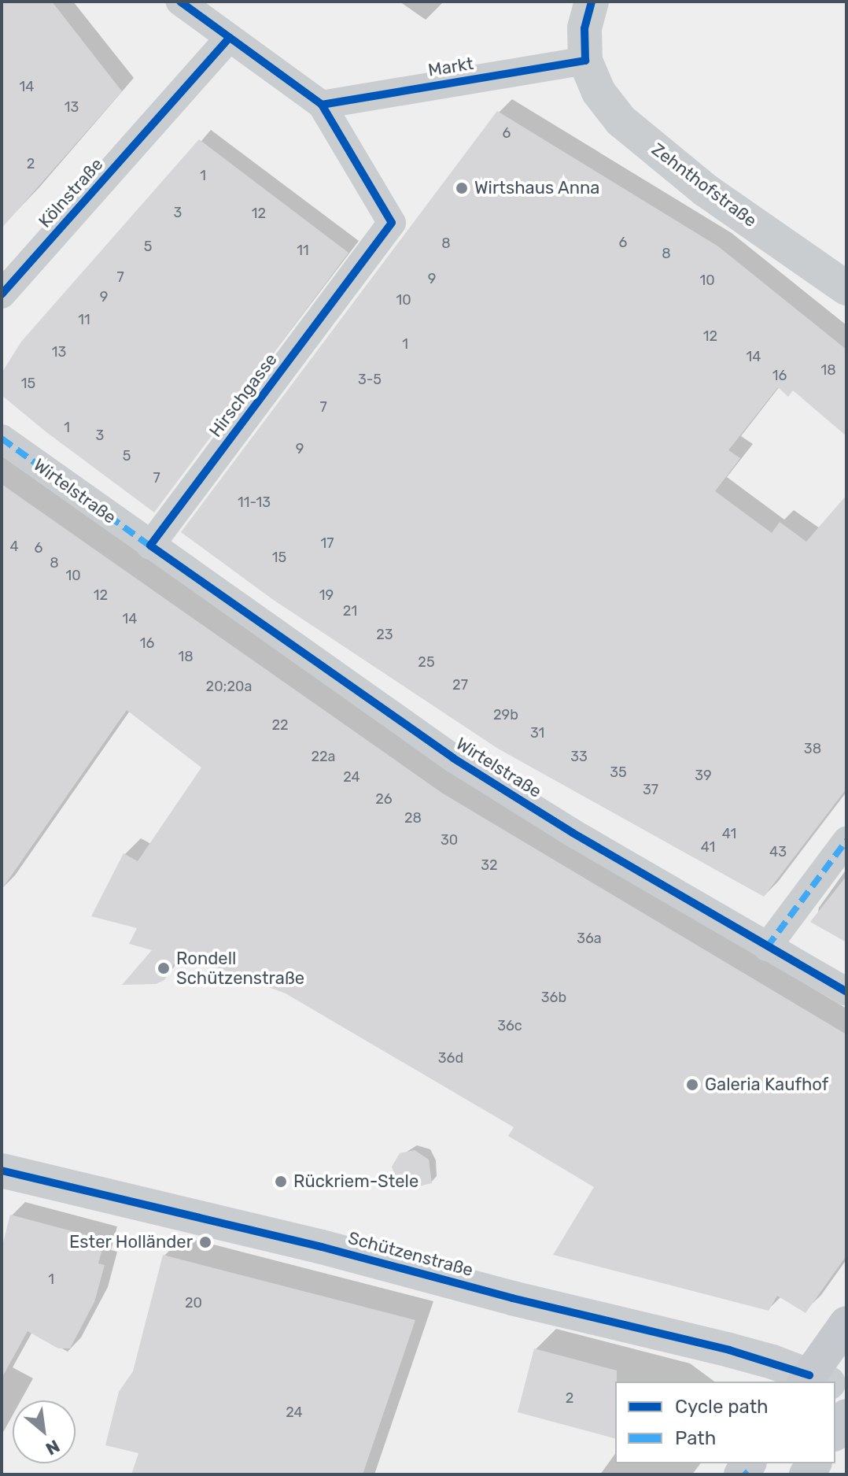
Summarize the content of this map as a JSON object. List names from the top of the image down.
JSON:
{
  "streets": {
    "street": [
      "Markt",
      "Zehnthofstraße",
      "Kölnstraße",
      "Hirschgasse",
      "Wirtelstraße",
      "Schützenstraße"
    ]
  },
  "crossings": [
    ["Markt", "Zehnthofstraße"],
    ["Markt", "Hirschgasse"],
    ["Hirschgasse", "Wirtelstraße"]
  ],
  "places": [
    "Wirtshaus Anna",
    "Rondell Schützenstraße",
    "Galeria Kaufhof",
    "Rückriem-Stele",
    "Ester Holländer"
  ],
  "house_numbers": [
    "14",
    "13",
    "6",
    "2",
    "1",
    "3",
    "12",
    "6",
    "8",
    "5",
    "11",
    "8",
    "7",
    "9",
    "10",
    "9",
    "10",
    "11",
    "12",
    "1",
    "13",
    "14",
    "18",
    "16",
    "3-5",
    "15",
    "7",
    "1",
    "3",
    "9",
    "5",
    "7",
    "11-13",
    "17",
    "4",
    "6",
    "15",
    "8",
    "10",
    "12",
    "19",
    "21",
    "14",
    "23",
    "16",
    "18",
    "25",
    "27",
    "20;20a",
    "29b",
    "22",
    "31",
    "38",
    "22a",
    "33",
    "35",
    "39",
    "24",
    "37",
    "26",
    "28",
    "41",
    "30",
    "41",
    "43",
    "32",
    "36a",
    "36b",
    "36c",
    "36d",
    "1",
    "20",
    "2",
    "24"
  ],
  "legend": ["Cycle path", "Path"],
  "north": "bottom right"
}
